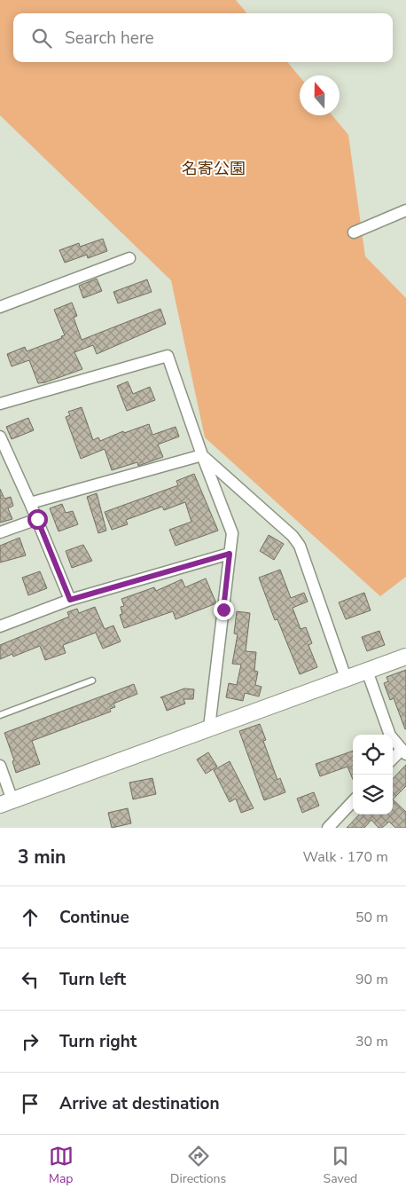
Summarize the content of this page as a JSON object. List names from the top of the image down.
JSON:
{
  "parks": ["名寄公園"],
  "north": "top",
  "page": {
    "search": "Search here",
    "heading": ["3 min", "Walk · 170 m"],
    "list": [
      ["Continue", "50 m"],
      ["Turn left", "90 m"],
      ["Turn right", "30 m"],
      "Arrive at destination"
    ],
    "nav": ["Map", "Directions", "Saved"]
  }
}
